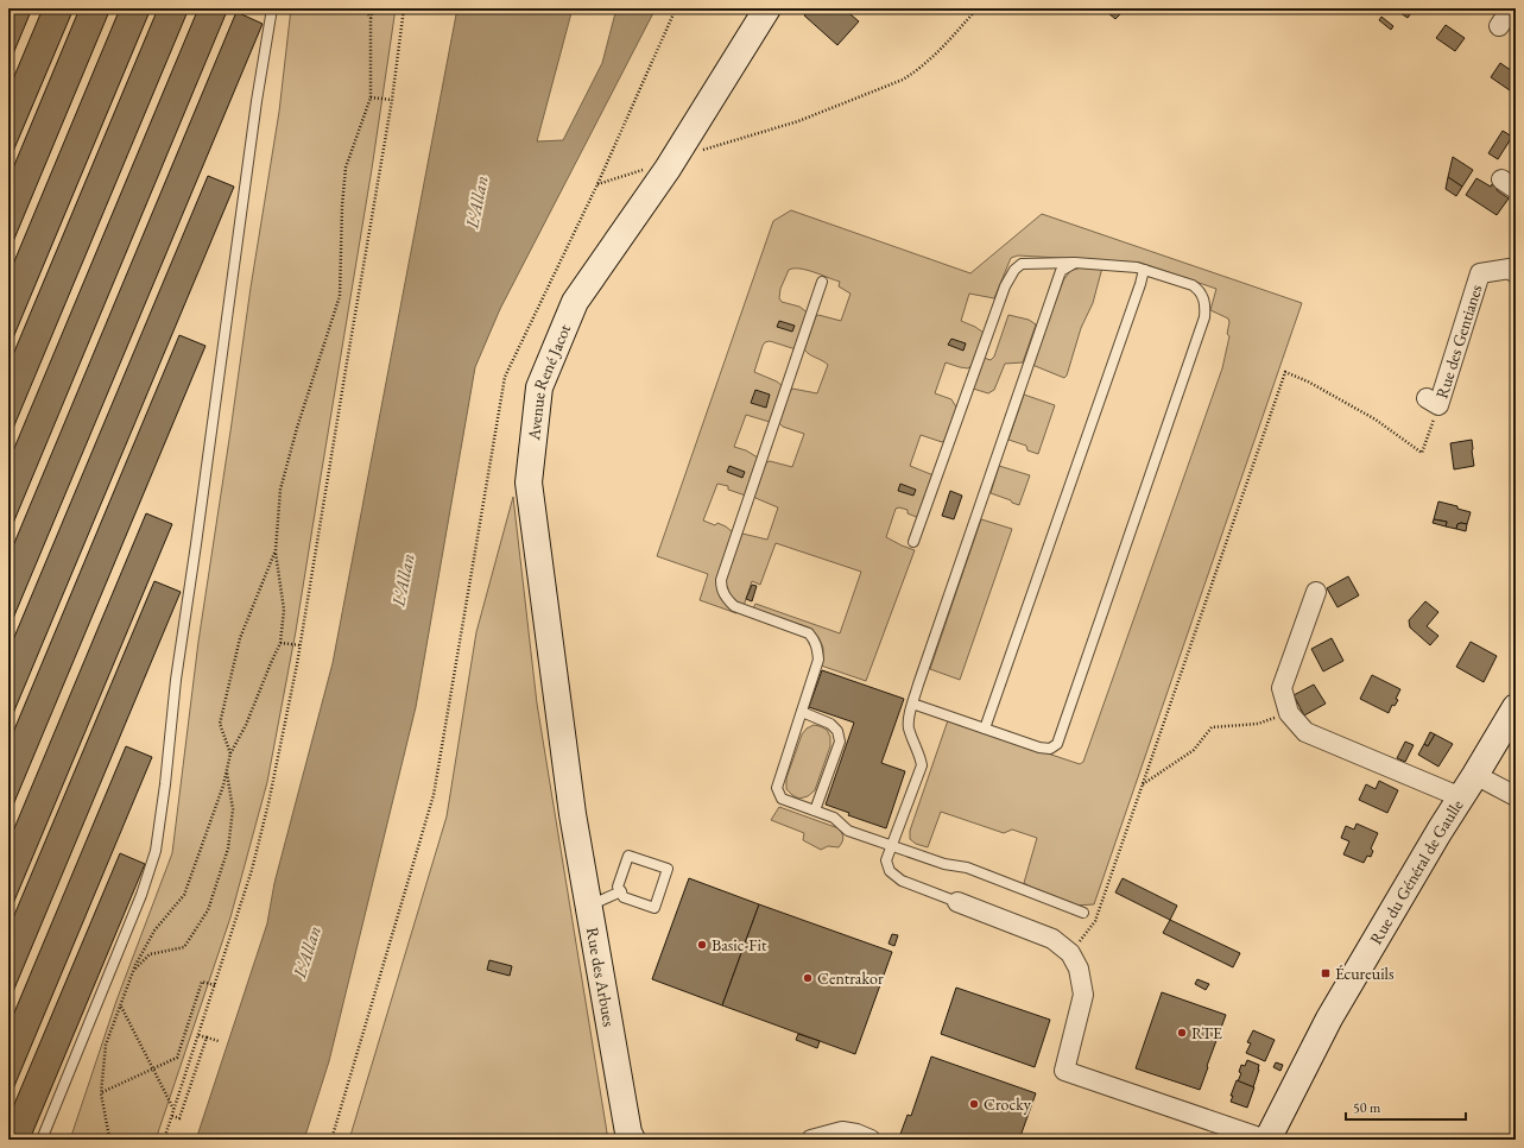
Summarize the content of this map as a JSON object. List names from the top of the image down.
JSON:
{
  "streets": {
    "main road": ["Avenue René Jacot", "Rue du Général de Gaulle", "Rue des Arbues"],
    "street": ["Rue des Gentianes"]
  },
  "crossings": [
    ["Avenue René Jacot", "Rue des Arbues"]
  ],
  "water": ["L'Allan"],
  "places": {
    "other": [
      "Basic-Fit",
      "Centrakor",
      "RTE",
      "Crocky"
    ],
    "transit": ["Écureuils"]
  },
  "scale_bar": "50 m"
}
